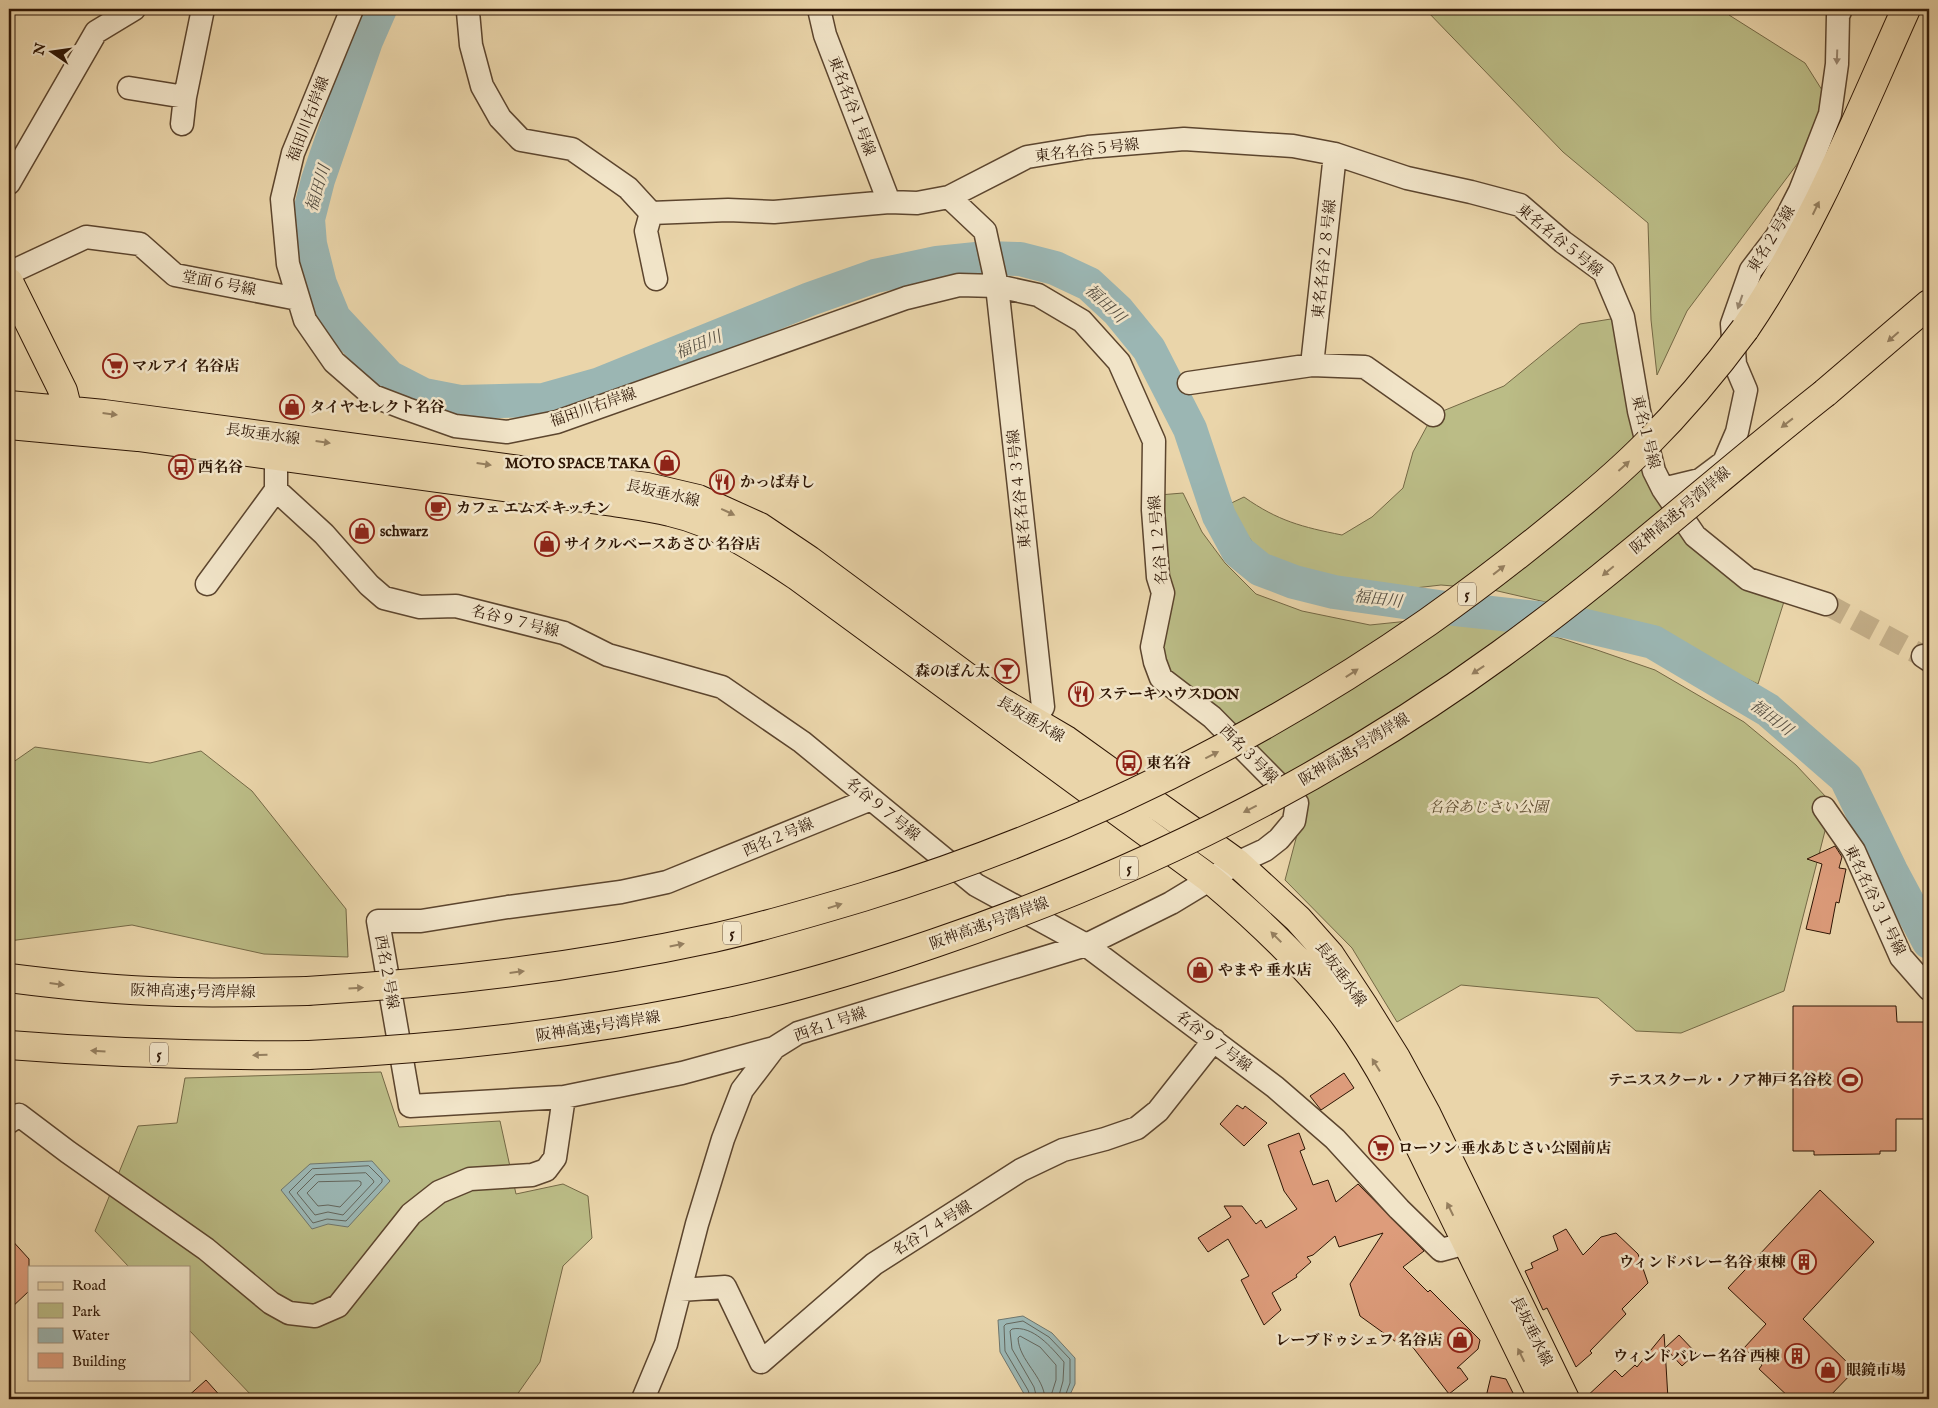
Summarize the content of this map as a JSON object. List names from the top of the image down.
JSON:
{
  "streets": {
    "main road": ["長坂垂水線", "阪神高速5号湾岸線", "5"],
    "street": [
      "東名名谷１号線",
      "福田川右岸線",
      "東名名谷５号線",
      "東名２号線",
      "東名名谷２８号線",
      "堂面６号線",
      "東名１号線",
      "東名名谷４３号線",
      "名谷１２号線",
      "名谷９７号線",
      "西名３号線",
      "西名２号線",
      "東名名谷３１号線",
      "西名１号線",
      "名谷７４号線"
    ]
  },
  "crossings": [
    ["東名名谷１号線", "東名名谷５号線"],
    ["福田川右岸線", "堂面６号線"],
    ["福田川右岸線", "東名名谷４３号線"],
    ["福田川右岸線", "名谷１２号線"],
    ["東名名谷５号線", "東名名谷２８号線"],
    ["東名名谷５号線", "東名１号線"],
    ["東名名谷５号線", "東名名谷４３号線"],
    ["東名２号線", "東名１号線"],
    ["長坂垂水線", "東名名谷４３号線"],
    ["長坂垂水線", "名谷９７号線"],
    ["長坂垂水線", "西名３号線"],
    ["長坂垂水線", "西名１号線"],
    ["名谷１２号線", "西名３号線"],
    ["名谷９７号線", "西名２号線"],
    ["名谷９７号線", "西名１号線"],
    ["名谷９７号線", "名谷７４号線"],
    ["西名３号線", "西名１号線"],
    ["西名２号線", "西名１号線"],
    ["西名１号線", "名谷７４号線"]
  ],
  "one_way": ["東名２号線"],
  "water": ["福田川"],
  "parks": ["名谷あじさい公園"],
  "places": {
    "supermarket": ["マルアイ 名谷店", "ローソン 垂水あじさい公園前店"],
    "shop": [
      "タイヤセレクト名谷",
      "MOTO SPACE TAKA",
      "schwarz",
      "サイクルベースあさひ 名谷店",
      "やまや 垂水店",
      "レーブドゥシェフ 名谷店",
      "眼鏡市場"
    ],
    "bus stop": ["西名谷", "東名谷"],
    "restaurant": ["かっぱ寿し", "ステーキハウスDON"],
    "cafe": ["カフェ エムズ キッチン"],
    "bar": ["森のぽん太"],
    "sports": ["テニススクール・ノア神戸名谷校"],
    "building": ["ウィンドバレー名谷 東棟", "ウィンドバレー名谷 西棟"]
  },
  "legend": [
    "Road",
    "Park",
    "Water",
    "Building"
  ],
  "north": "left"
}
